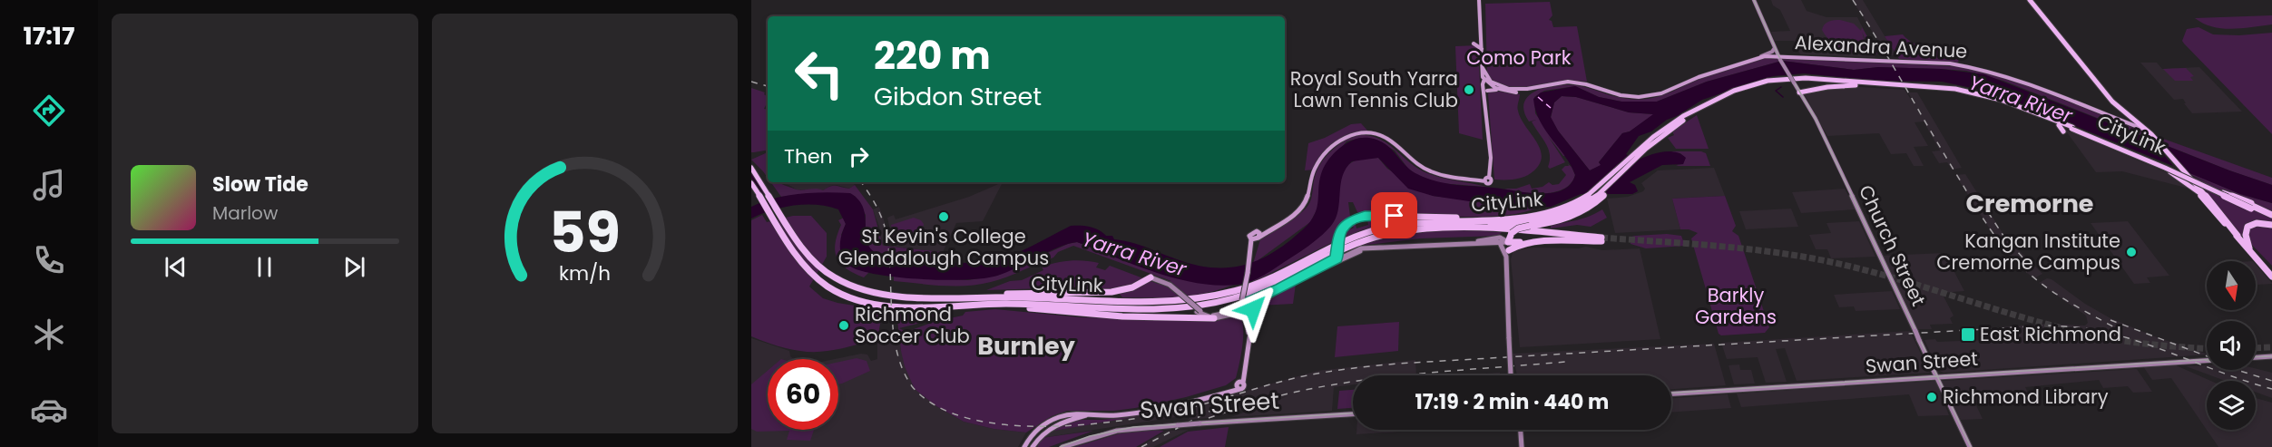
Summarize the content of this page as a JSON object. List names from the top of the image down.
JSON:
{
  "streets": {
    "highway": ["CityLink"],
    "main road": ["Alexandra Avenue", "Church Street", "Swan Street"]
  },
  "crossings": [
    ["Alexandra Avenue", "Church Street"],
    ["Church Street", "Swan Street"]
  ],
  "districts": ["Cremorne", "Burnley"],
  "water": ["Yarra River"],
  "parks": ["Como Park", "Barkly Gardens"],
  "places": {
    "other": [
      "Royal South Yarra Lawn Tennis Club",
      "St Kevin's College Glendalough Campus",
      "Kangan Institute Cremorne Campus",
      "Richmond Soccer Club",
      "Richmond Library"
    ],
    "transit": ["East Richmond"]
  },
  "north": "bottom",
  "page": {
    "tabs": "17:17",
    "turn": ["220 m", "Gibdon Street"],
    "then": "Then",
    "song": ["Slow Tide", "Marlow"],
    "limit": "60",
    "trip": "17:19 · 2 min · 440 m",
    "gauge": ["59", "km/h"]
  }
}
